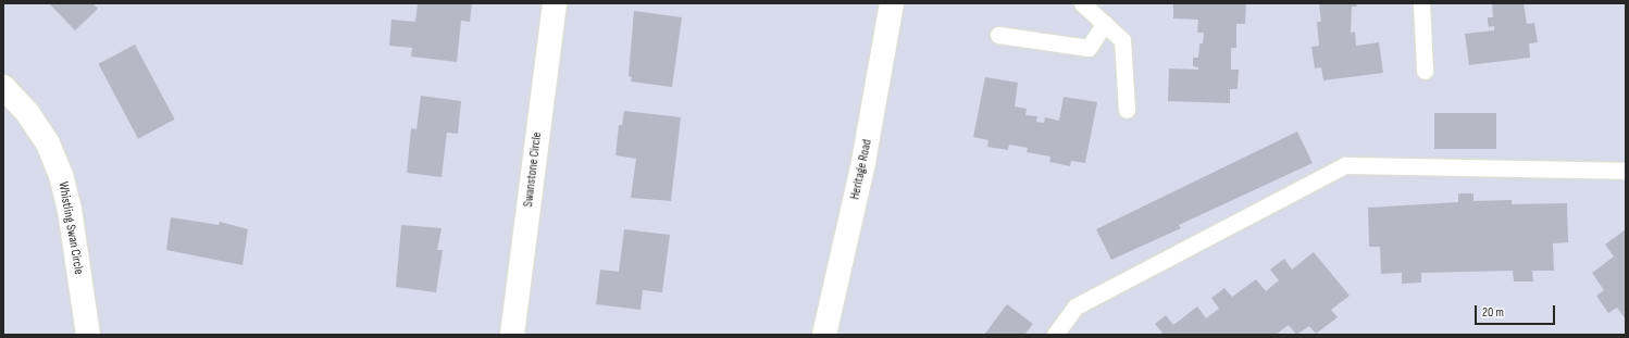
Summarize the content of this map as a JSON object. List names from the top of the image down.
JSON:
{
  "streets": {
    "street": ["Swanstone Circle", "Heritage Road", "Whistling Swan Circle"]
  },
  "scale_bar": "20 m"
}
